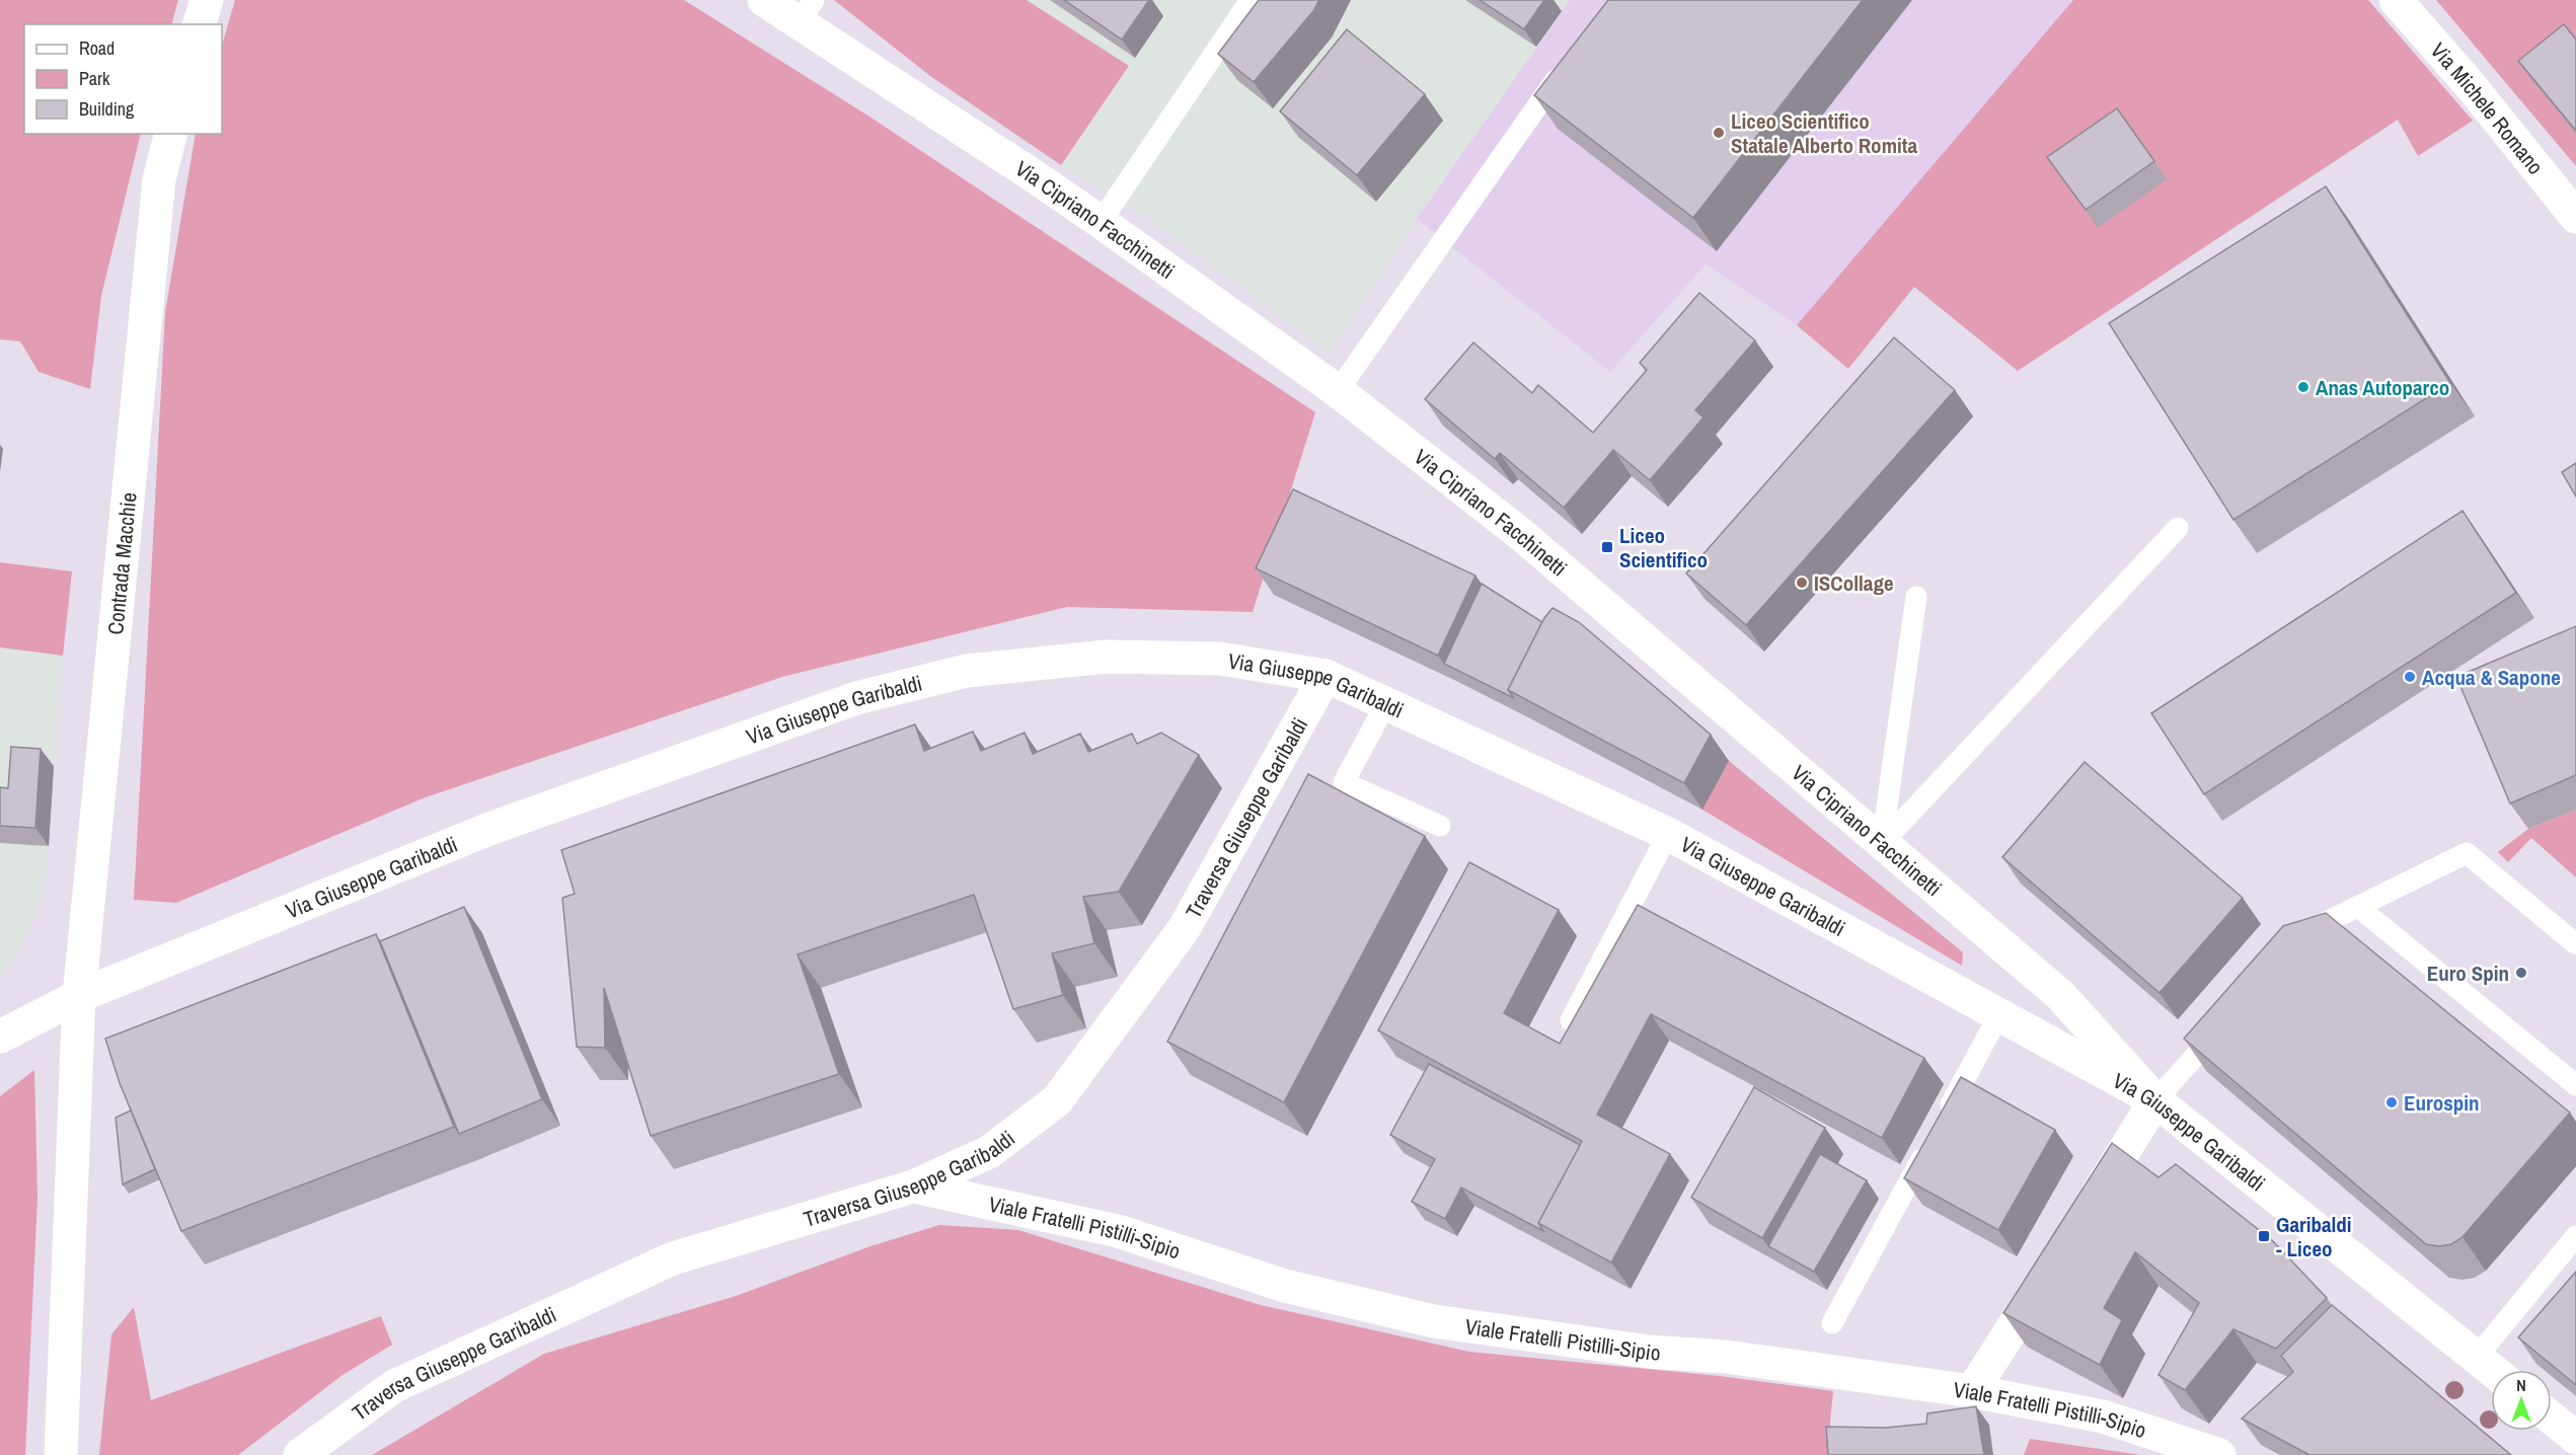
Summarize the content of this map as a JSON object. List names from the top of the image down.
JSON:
{
  "streets": {
    "street": [
      "Via Michele Romano",
      "Via Cipriano Facchinetti",
      "Contrada Macchie",
      "Via Giuseppe Garibaldi",
      "Traversa Giuseppe Garibaldi",
      "Viale Fratelli Pistilli-Sipio"
    ]
  },
  "crossings": [
    ["Via Cipriano Facchinetti", "Via Giuseppe Garibaldi"],
    ["Contrada Macchie", "Via Giuseppe Garibaldi"],
    ["Via Giuseppe Garibaldi", "Traversa Giuseppe Garibaldi"],
    ["Traversa Giuseppe Garibaldi", "Viale Fratelli Pistilli-Sipio"]
  ],
  "places": {
    "other": [
      "Liceo Scientifico Statale Alberto Romita",
      "Anas Autoparco",
      "ISCollage",
      "Acqua & Sapone",
      "Euro Spin",
      "Eurospin"
    ],
    "transit": ["Liceo Scientifico", "Garibaldi - Liceo"]
  },
  "legend": ["Road", "Park", "Building"],
  "north": "top"
}
